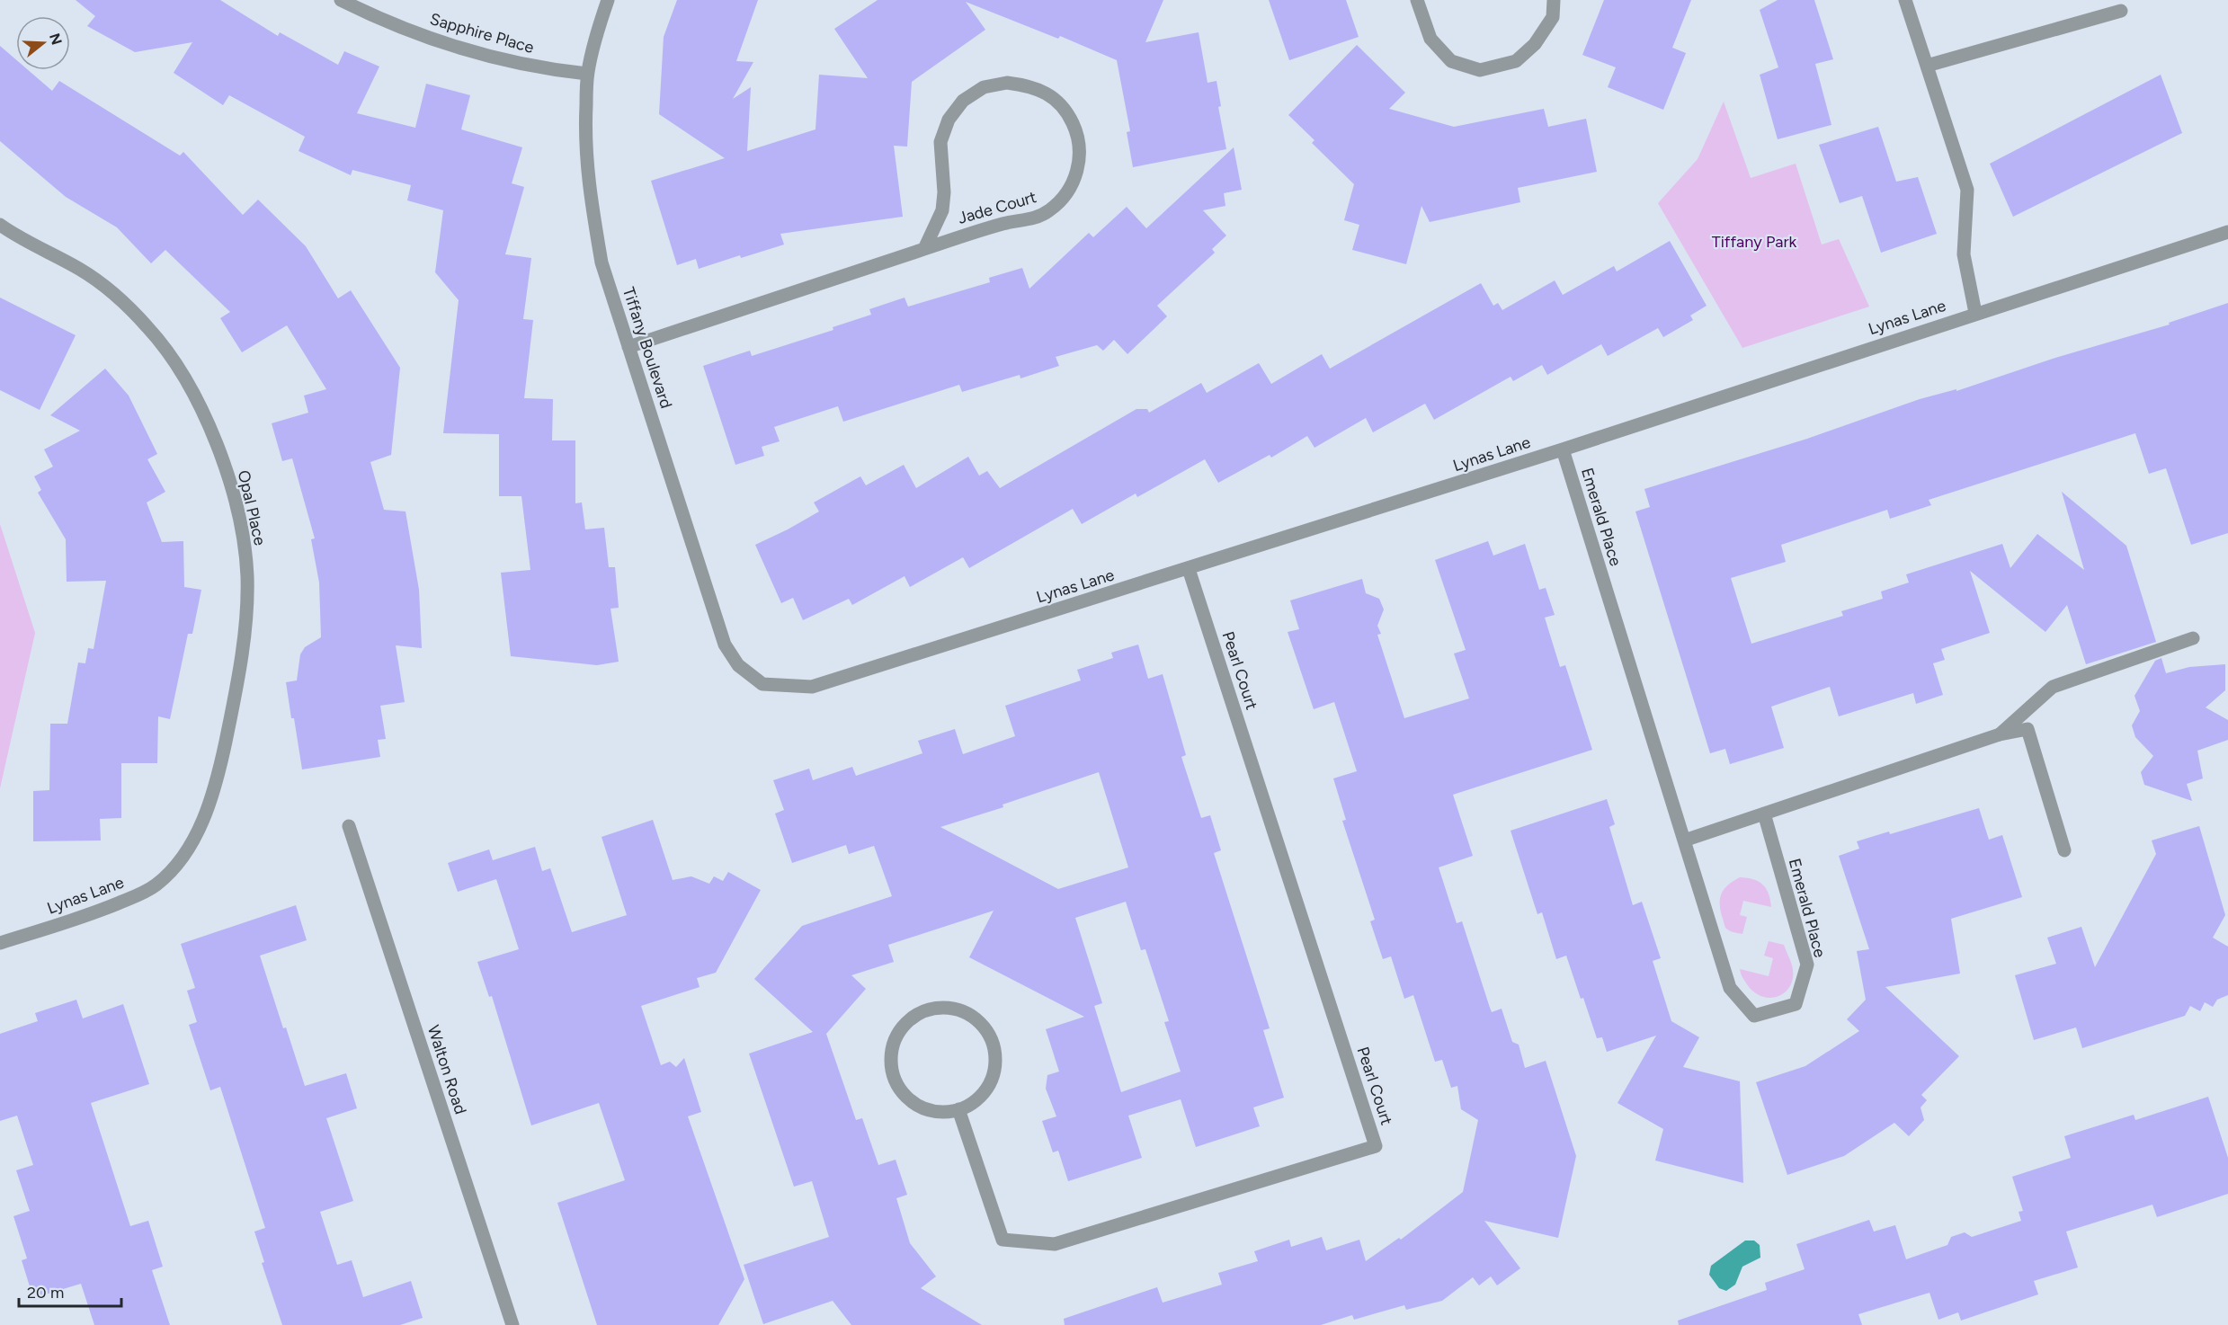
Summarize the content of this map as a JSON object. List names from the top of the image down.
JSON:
{
  "streets": {
    "street": [
      "Sapphire Place",
      "Jade Court",
      "Lynas Lane",
      "Tiffany Boulevard",
      "Opal Place",
      "Emerald Place",
      "Pearl Court",
      "Walton Road"
    ]
  },
  "crossings": [
    ["Sapphire Place", "Tiffany Boulevard"],
    ["Jade Court", "Tiffany Boulevard"],
    ["Lynas Lane", "Tiffany Boulevard"],
    ["Lynas Lane", "Opal Place"],
    ["Lynas Lane", "Emerald Place"],
    ["Lynas Lane", "Pearl Court"]
  ],
  "parks": ["Tiffany Park"],
  "scale_bar": "20 m",
  "north": "right"
}
